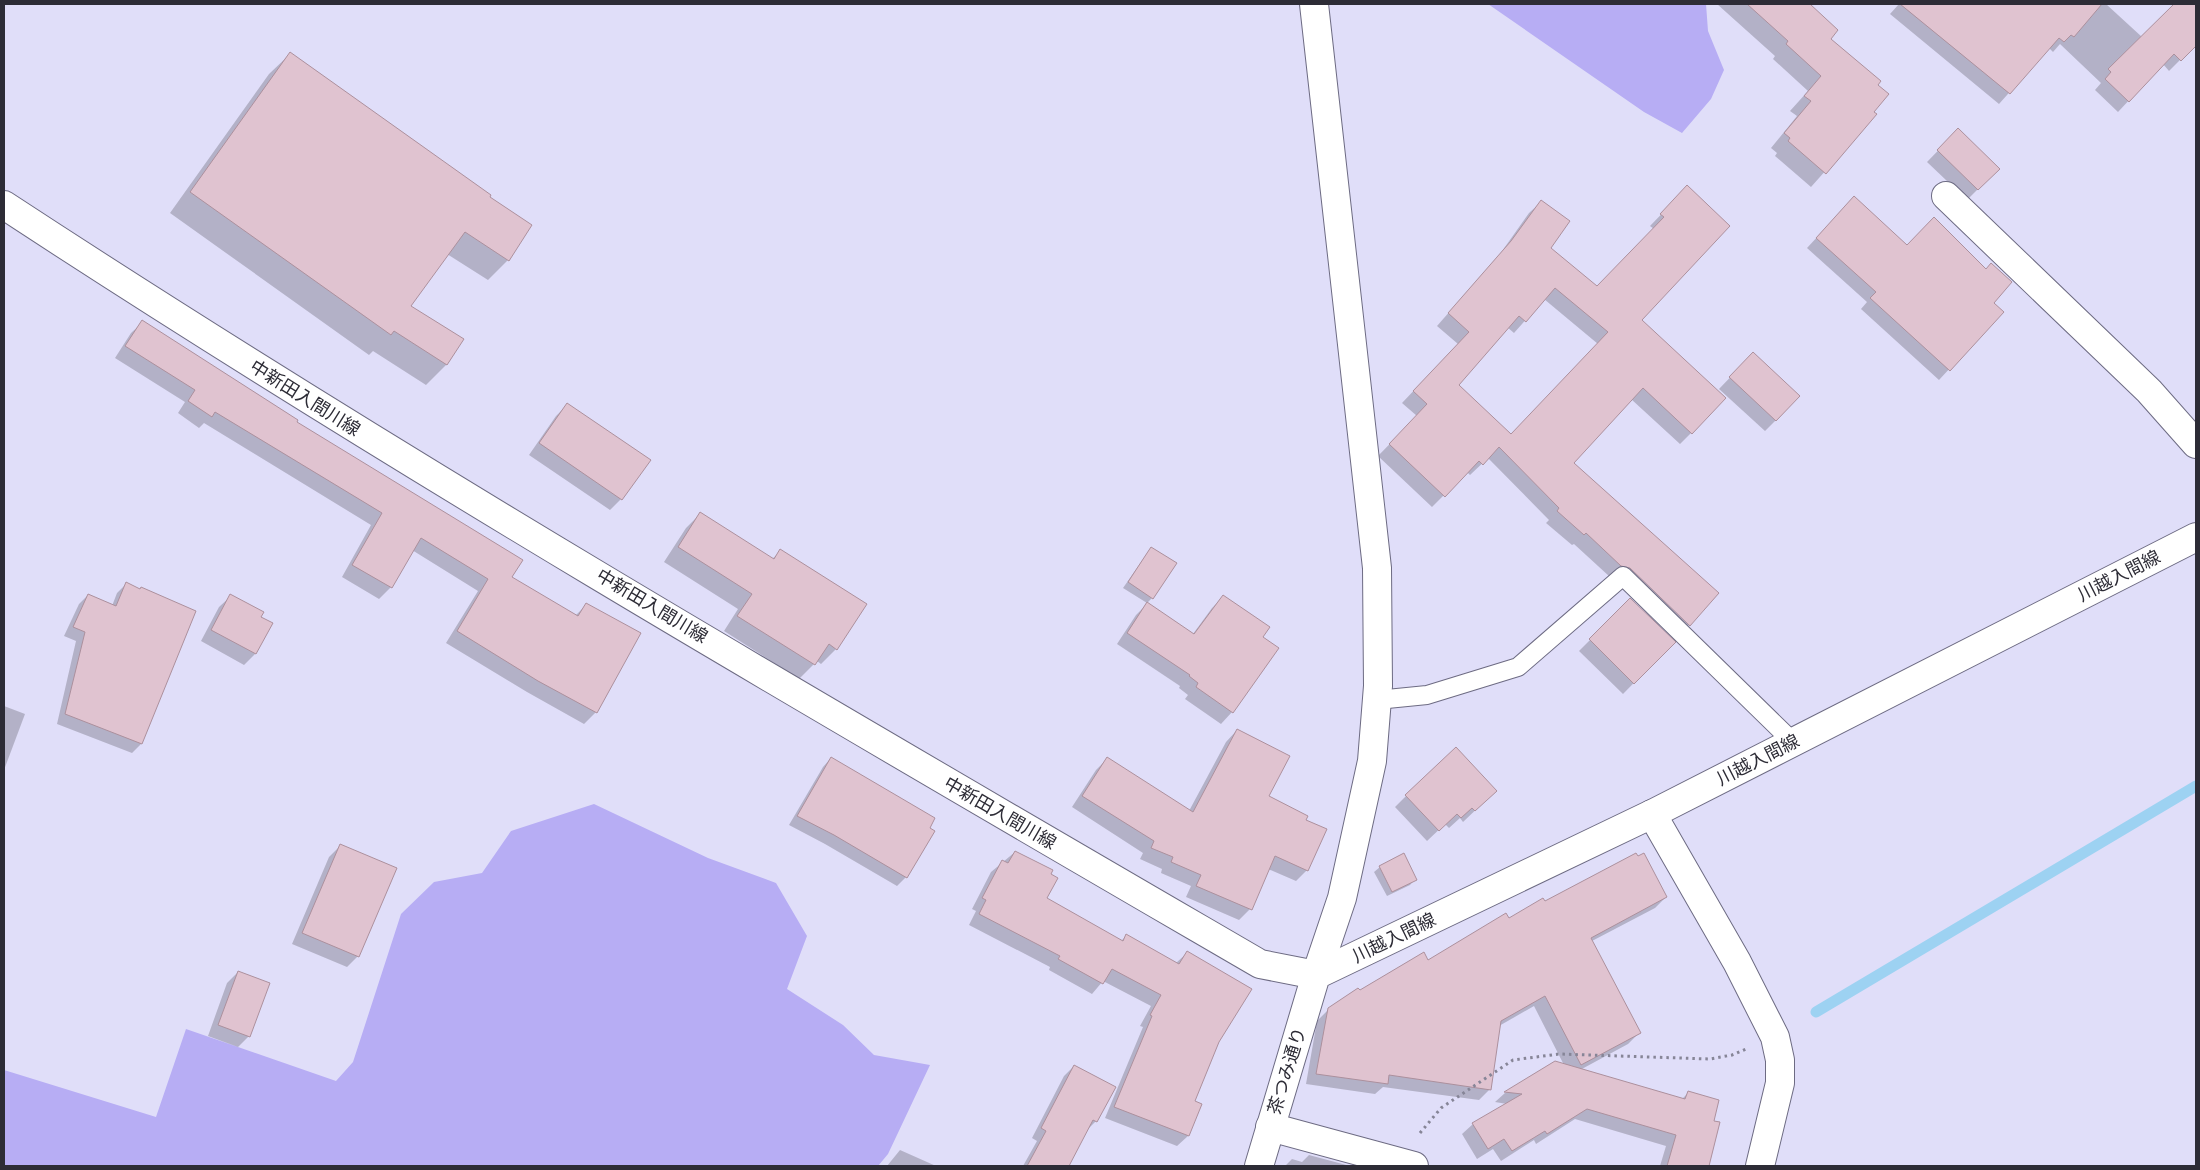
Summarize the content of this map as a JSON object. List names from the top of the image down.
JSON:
{
  "streets": {
    "main road": ["中新田入間川線", "川越入間線", "茶つみ通り"]
  },
  "crossings": [
    ["中新田入間川線", "川越入間線"],
    ["中新田入間川線", "茶つみ通り"],
    ["川越入間線", "茶つみ通り"]
  ]
}
